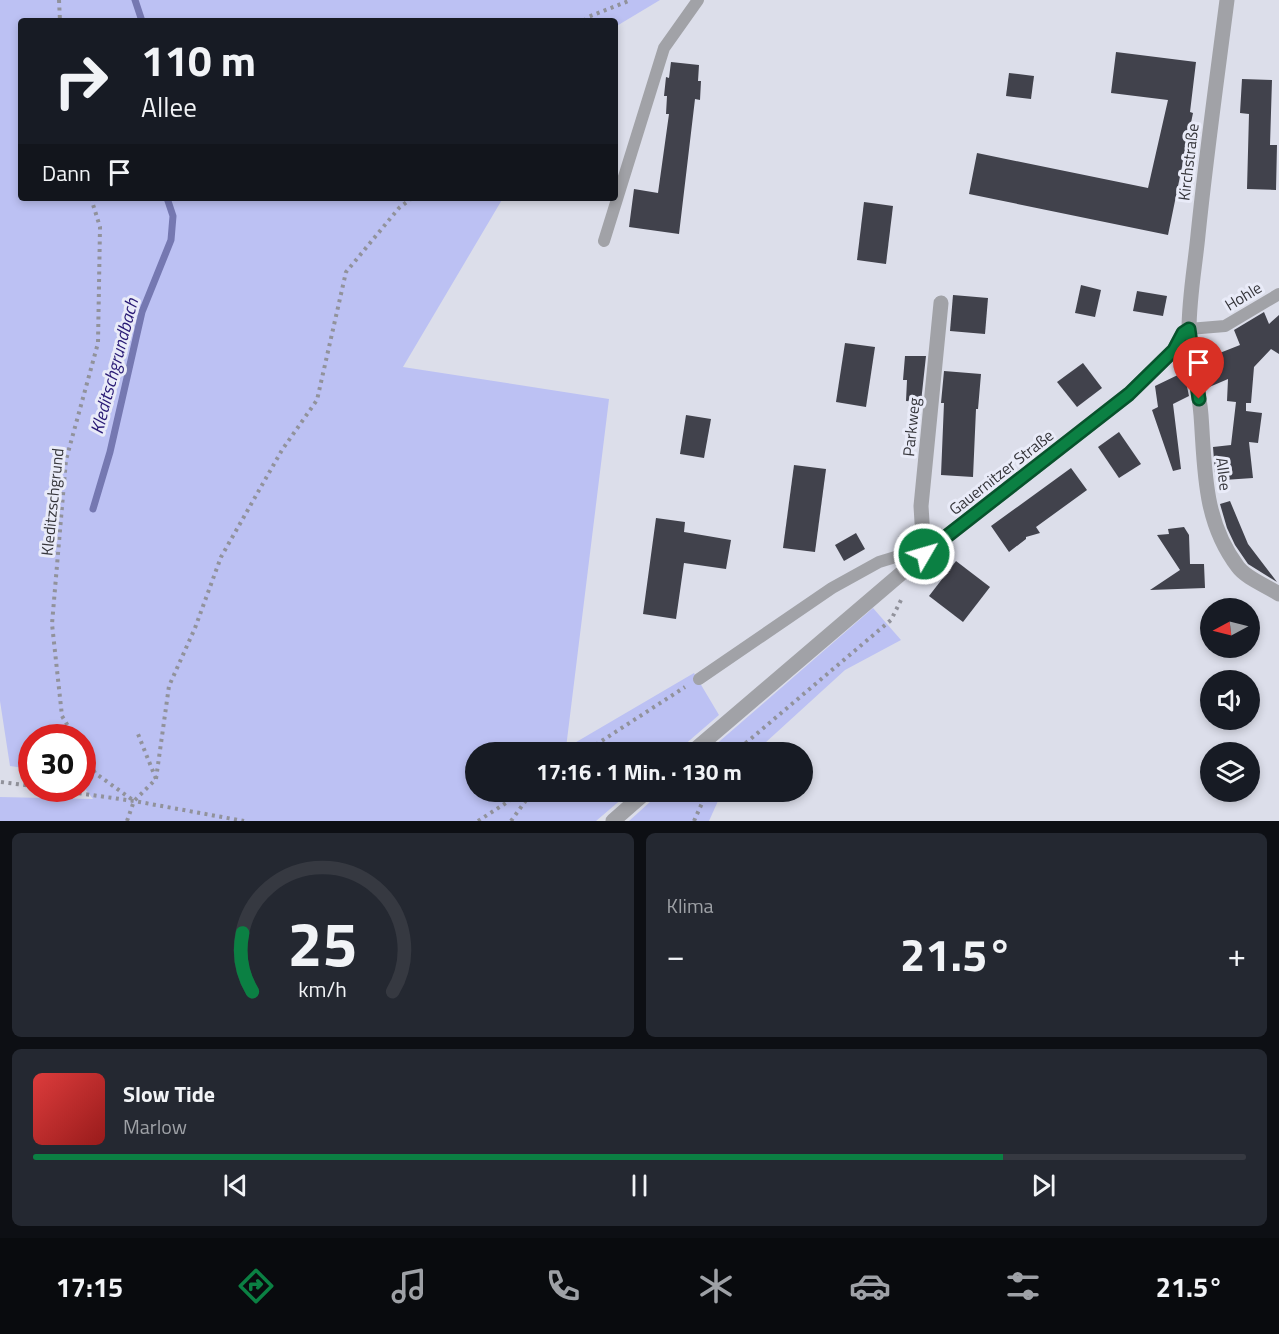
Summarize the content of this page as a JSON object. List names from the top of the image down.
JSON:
{
  "streets": {
    "street": [
      "Kirchstraße",
      "Parkweg",
      "Gauernitzer Straße",
      "Allee"
    ],
    "lane": ["Hohle"],
    "path": ["Kleditzschgrund"]
  },
  "crossings": [
    ["Kirchstraße", "Hohle"],
    ["Kirchstraße", "Gauernitzer Straße"],
    ["Kirchstraße", "Allee"],
    ["Hohle", "Gauernitzer Straße"],
    ["Hohle", "Allee"],
    ["Parkweg", "Gauernitzer Straße"],
    ["Gauernitzer Straße", "Allee"]
  ],
  "water": ["Kleditschgrundbach"],
  "north": "left",
  "page": {
    "turn": ["110 m", "Allee"],
    "then": "Dann",
    "limit": "30",
    "trip": "17:16 · 1 Min. · 130 m",
    "tile": "Klima",
    "heat": ["−", "21.5°", "+"],
    "song": ["Slow Tide", "Marlow"],
    "tabs": ["17:15", "21.5°"],
    "gauge": ["25", "km/h"]
  }
}
